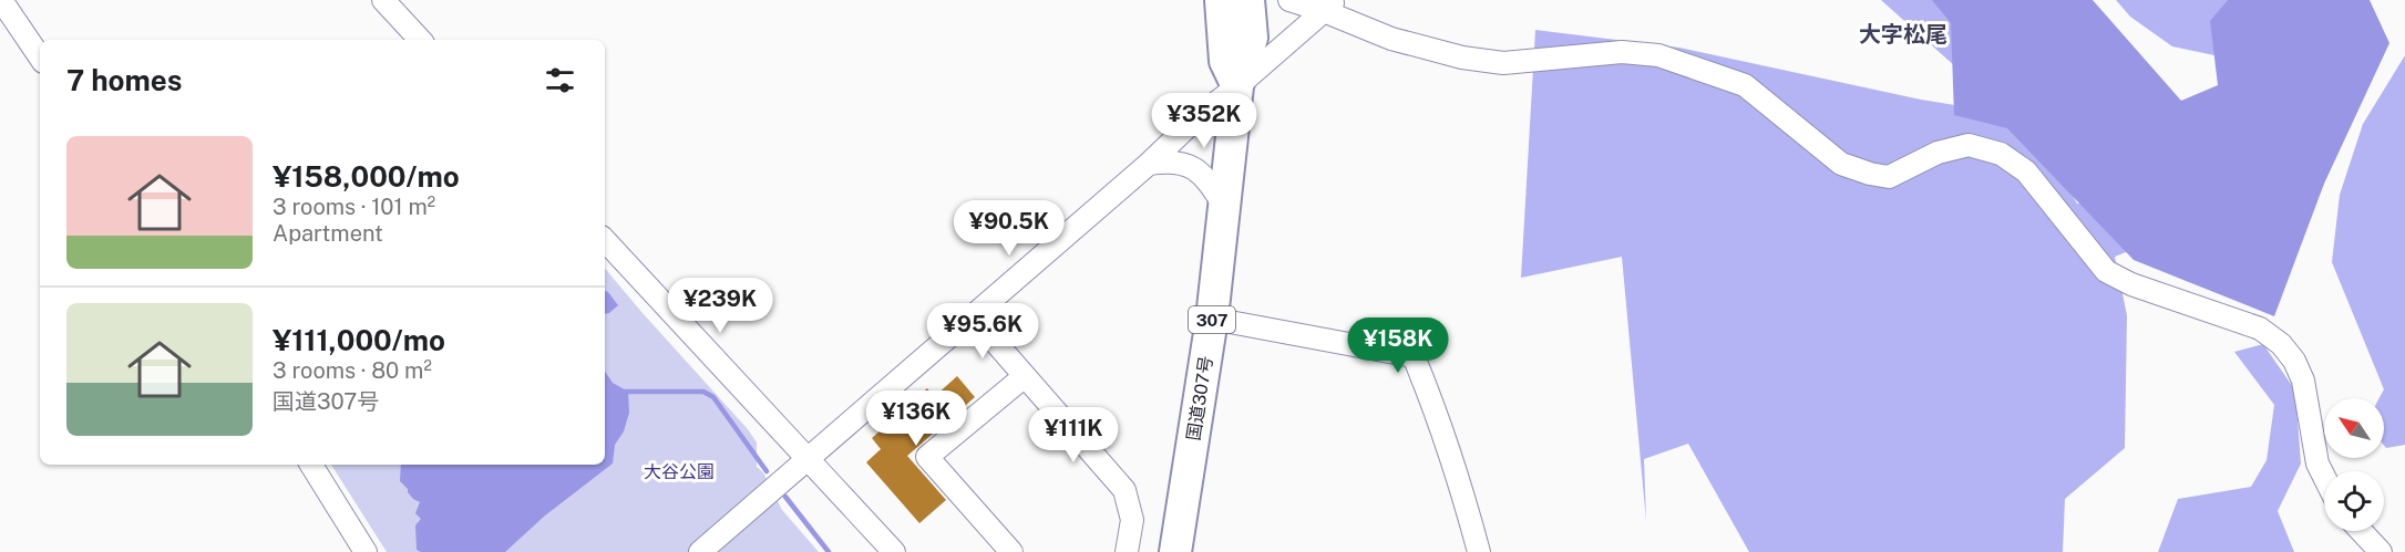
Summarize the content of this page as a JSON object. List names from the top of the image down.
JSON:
{
  "streets": {
    "highway": ["307", "国道307号"]
  },
  "districts": ["大字松尾"],
  "parks": ["大谷公園"],
  "north": "top left",
  "page": {
    "heading": "7 homes",
    "price": [
      "¥352K",
      "¥90.5K",
      "¥239K",
      "¥95.6K",
      "¥158K",
      "¥136K",
      "¥111K"
    ],
    "list": [
      {
        "name": "¥158,000/mo",
        "note": "3 rooms · 101 m² · Apartment"
      },
      {
        "name": "¥111,000/mo",
        "note": "3 rooms · 80 m² · 国道307号"
      }
    ]
  }
}
